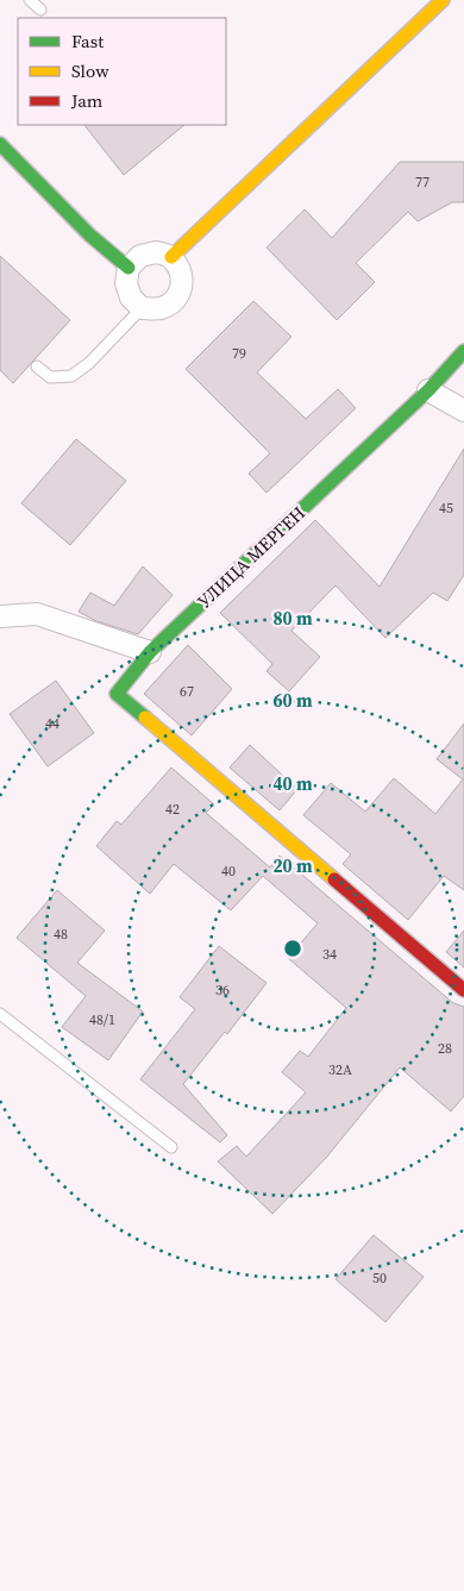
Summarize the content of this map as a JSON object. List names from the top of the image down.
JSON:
{
  "streets": {
    "street": ["УЛИЦА МЕРГЕН"]
  },
  "house_numbers": [
    "77",
    "79",
    "45",
    "67",
    "44",
    "42",
    "40",
    "48",
    "34",
    "36",
    "48/1",
    "28",
    "32А",
    "50"
  ],
  "legend": ["Fast", "Slow", "Jam"],
  "rings": [
    "80 m",
    "60 m",
    "40 m",
    "20 m"
  ]
}
